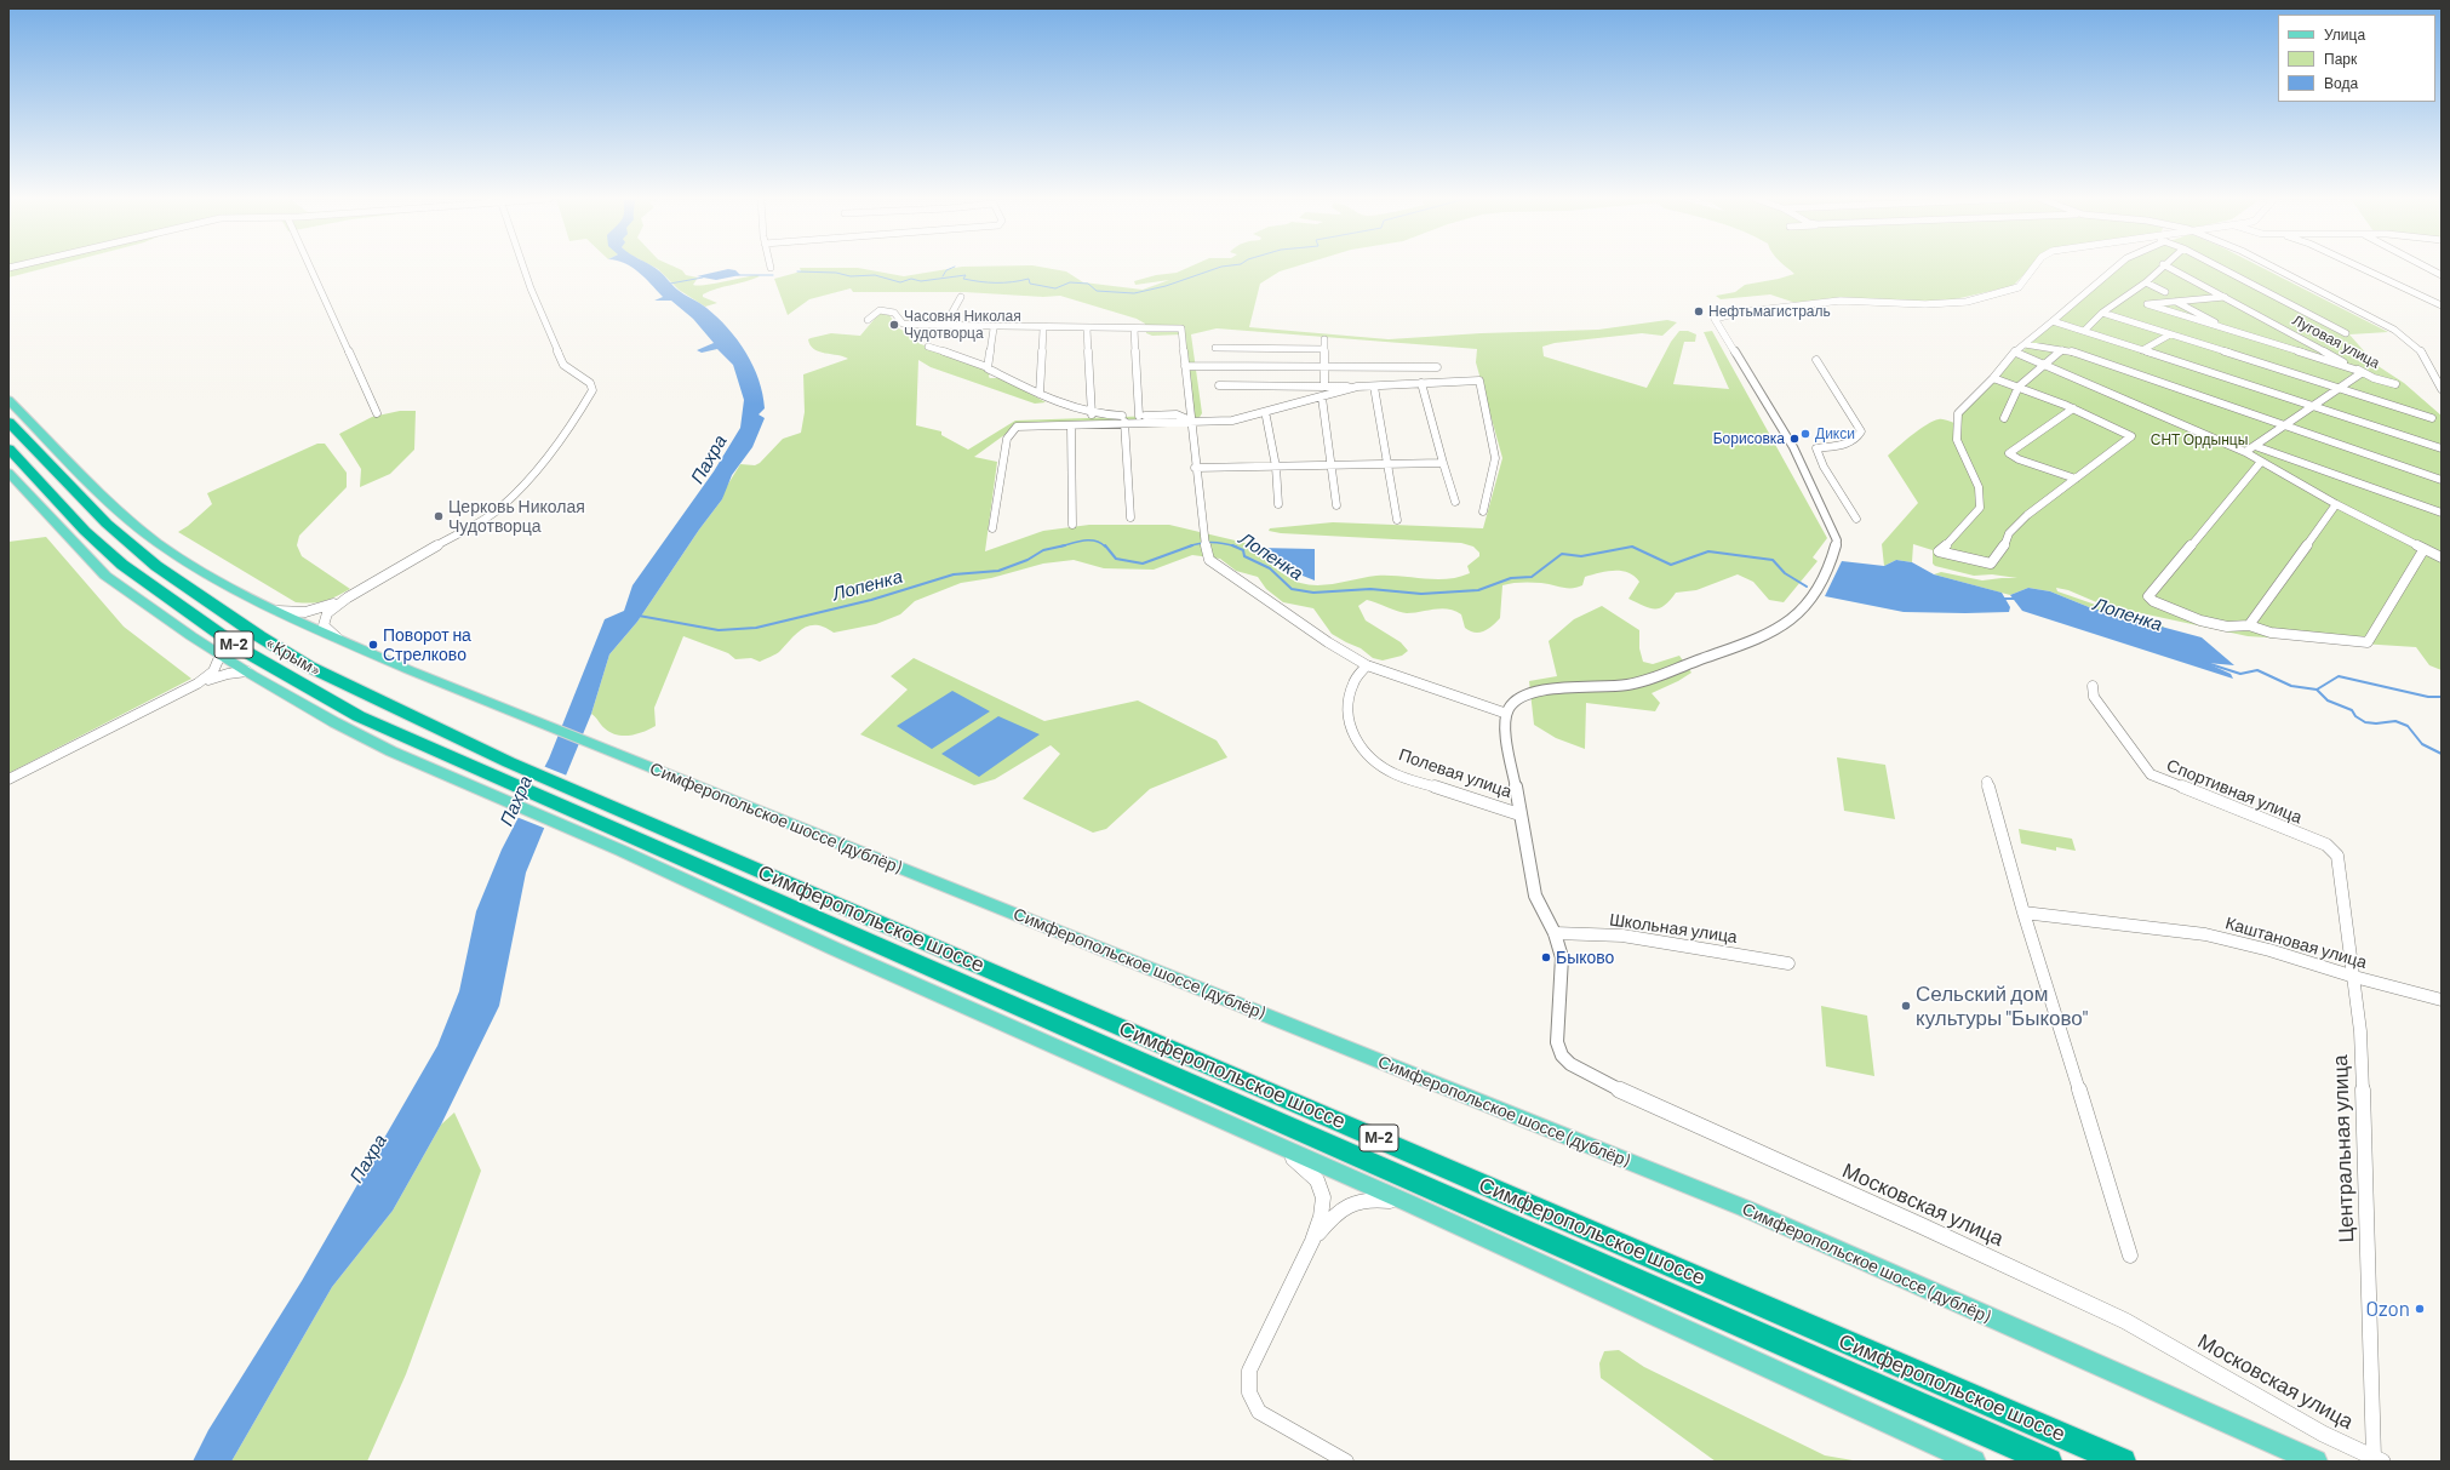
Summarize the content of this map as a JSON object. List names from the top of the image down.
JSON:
{
  "streets": {
    "highway": ["М-2", "«Крым»", "Симферопольское шоссе"],
    "main road": ["Симферопольское шоссе (дублёр)"],
    "street": [
      "Луговая улица",
      "Полевая улица",
      "Спортивная улица",
      "Школьная улица",
      "Каштановая улица",
      "Центральная улица",
      "Московская улица"
    ]
  },
  "crossings": [
    ["М-2", "«Крым»"],
    ["М-2", "Симферопольское шоссе"],
    ["«Крым»", "Симферопольское шоссе"],
    ["Полевая улица", "Московская улица"],
    ["Спортивная улица", "Центральная улица"],
    ["Школьная улица", "Московская улица"],
    ["Каштановая улица", "Центральная улица"],
    ["Центральная улица", "Московская улица"]
  ],
  "water": ["Пахра", "Лопенка"],
  "parks": ["СНТ Ордынцы"],
  "places": [
    "Нефтьмагистраль",
    "Часовня Николая Чудотворца",
    "Дикси",
    "Борисовка",
    "Церковь Николая Чудотворца",
    "Поворот на Стрелково",
    "Быково",
    "Сельский дом культуры \"Быково\"",
    "Ozon"
  ],
  "legend": ["Улица", "Парк", "Вода"]
}
